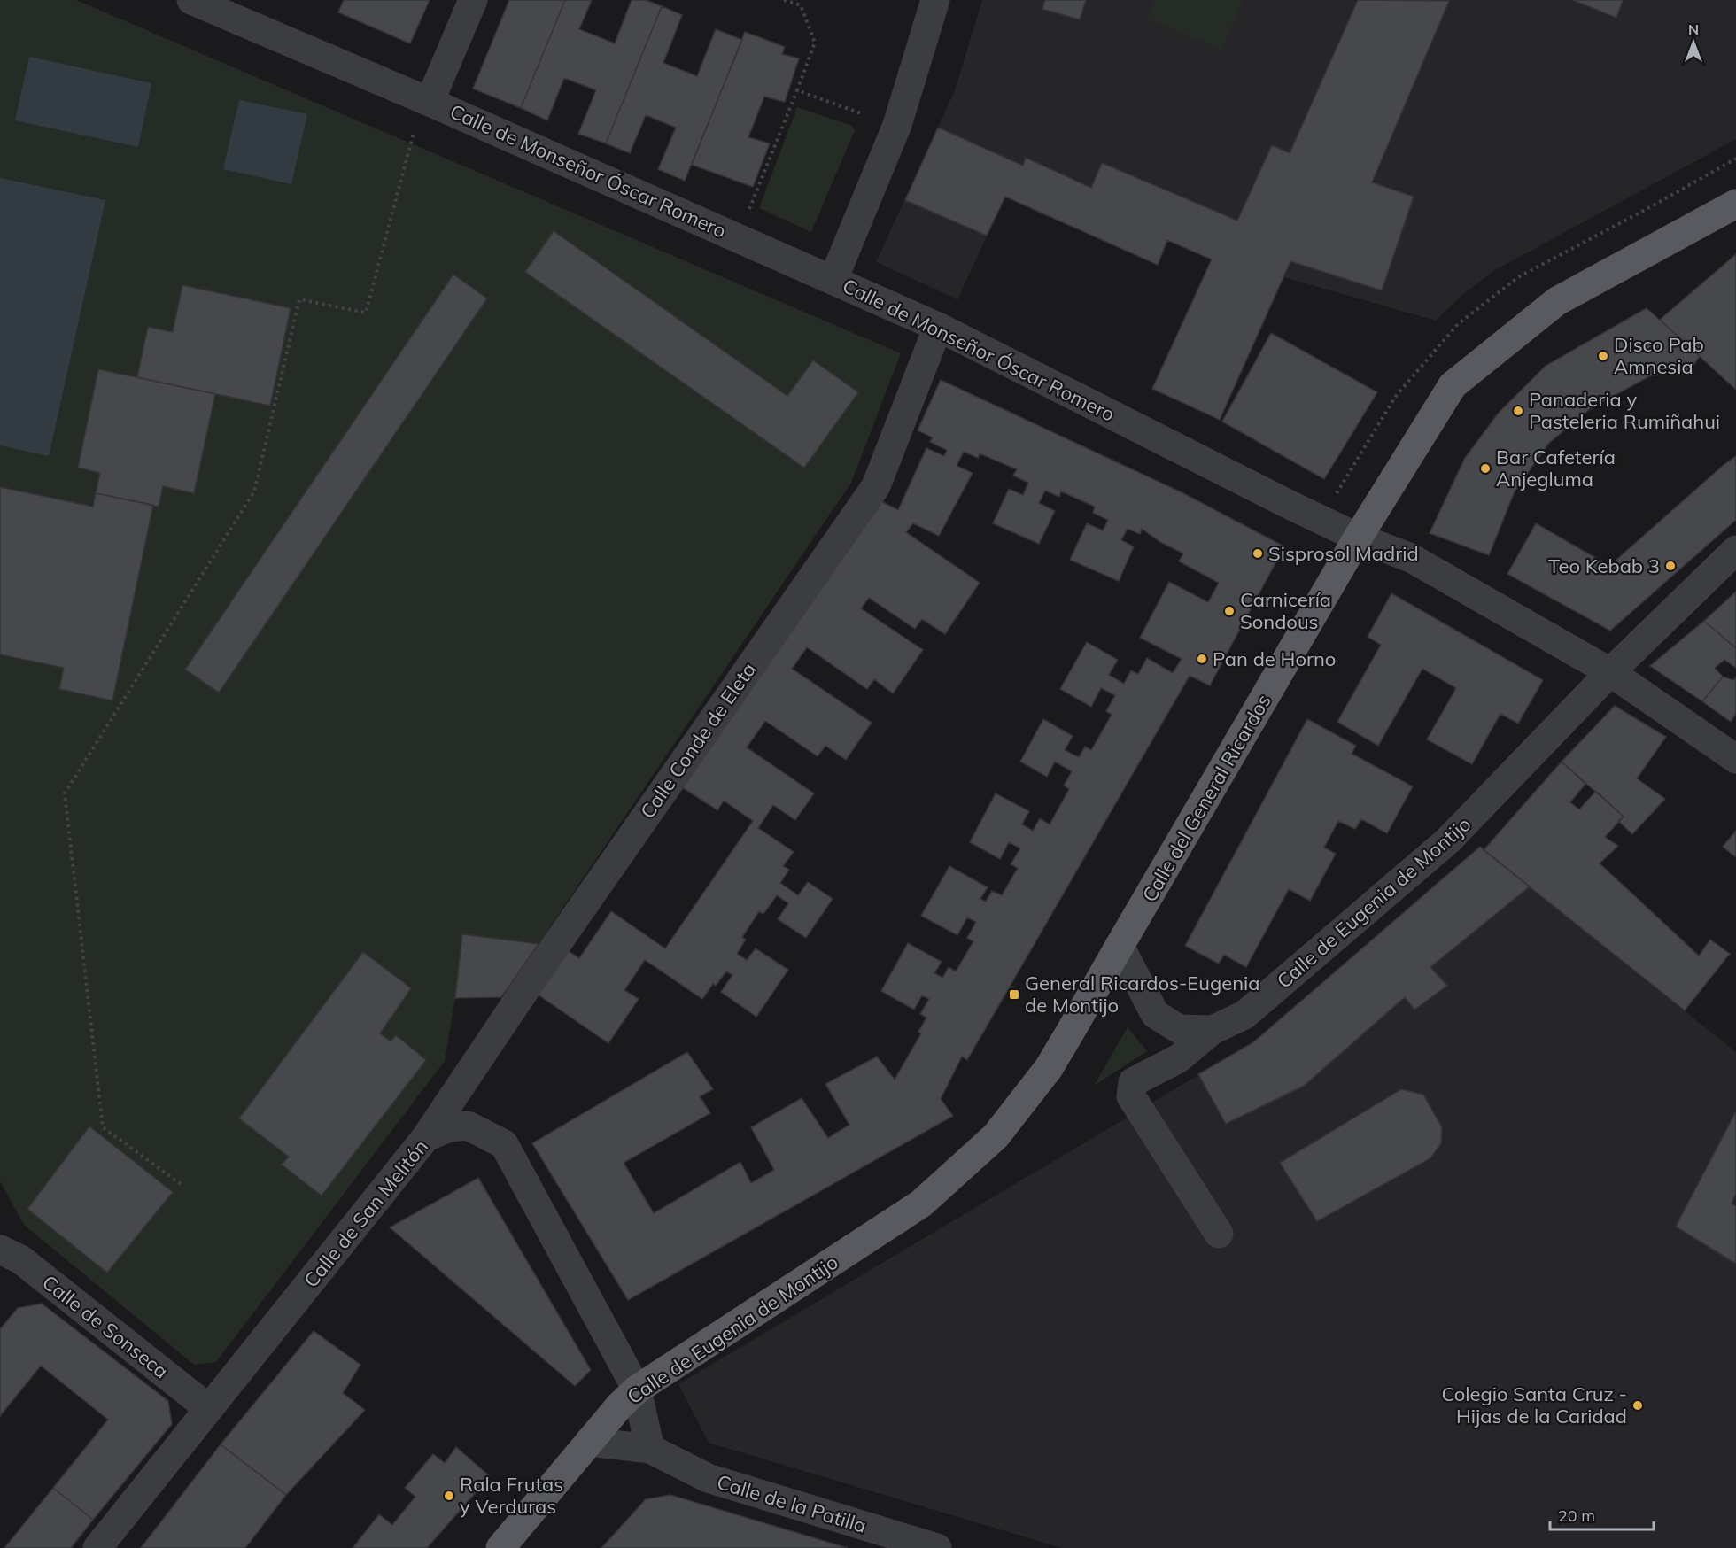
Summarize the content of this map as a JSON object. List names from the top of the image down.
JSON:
{
  "streets": {
    "main road": ["Calle del General Ricardos", "Calle de Eugenia de Montijo"],
    "street": [
      "Calle de Monseñor Óscar Romero",
      "Calle Conde de Eleta",
      "Calle de San Melitón",
      "Calle de Sonseca",
      "Calle de la Patilla"
    ]
  },
  "crossings": [
    ["Calle de Monseñor Óscar Romero", "Calle Conde de Eleta"],
    ["Calle de Monseñor Óscar Romero", "Calle del General Ricardos"],
    ["Calle de Monseñor Óscar Romero", "Calle de Eugenia de Montijo"],
    ["Calle Conde de Eleta", "Calle de San Melitón"],
    ["Calle del General Ricardos", "Calle de Eugenia de Montijo"],
    ["Calle de Eugenia de Montijo", "Calle de San Melitón"],
    ["Calle de Eugenia de Montijo", "Calle de la Patilla"],
    ["Calle de San Melitón", "Calle de Sonseca"]
  ],
  "places": {
    "other": [
      "Disco Pab Amnesia",
      "Panaderia y Pasteleria Rumiñahui",
      "Bar Cafetería Anjegluma",
      "Sisprosol Madrid",
      "Teo Kebab 3",
      "Carnicería Sondous",
      "Pan de Horno",
      "Colegio Santa Cruz - Hijas de la Caridad",
      "Rala Frutas y Verduras"
    ],
    "transit": ["General Ricardos-Eugenia de Montijo"]
  },
  "scale_bar": "20 m",
  "north": "top"
}
